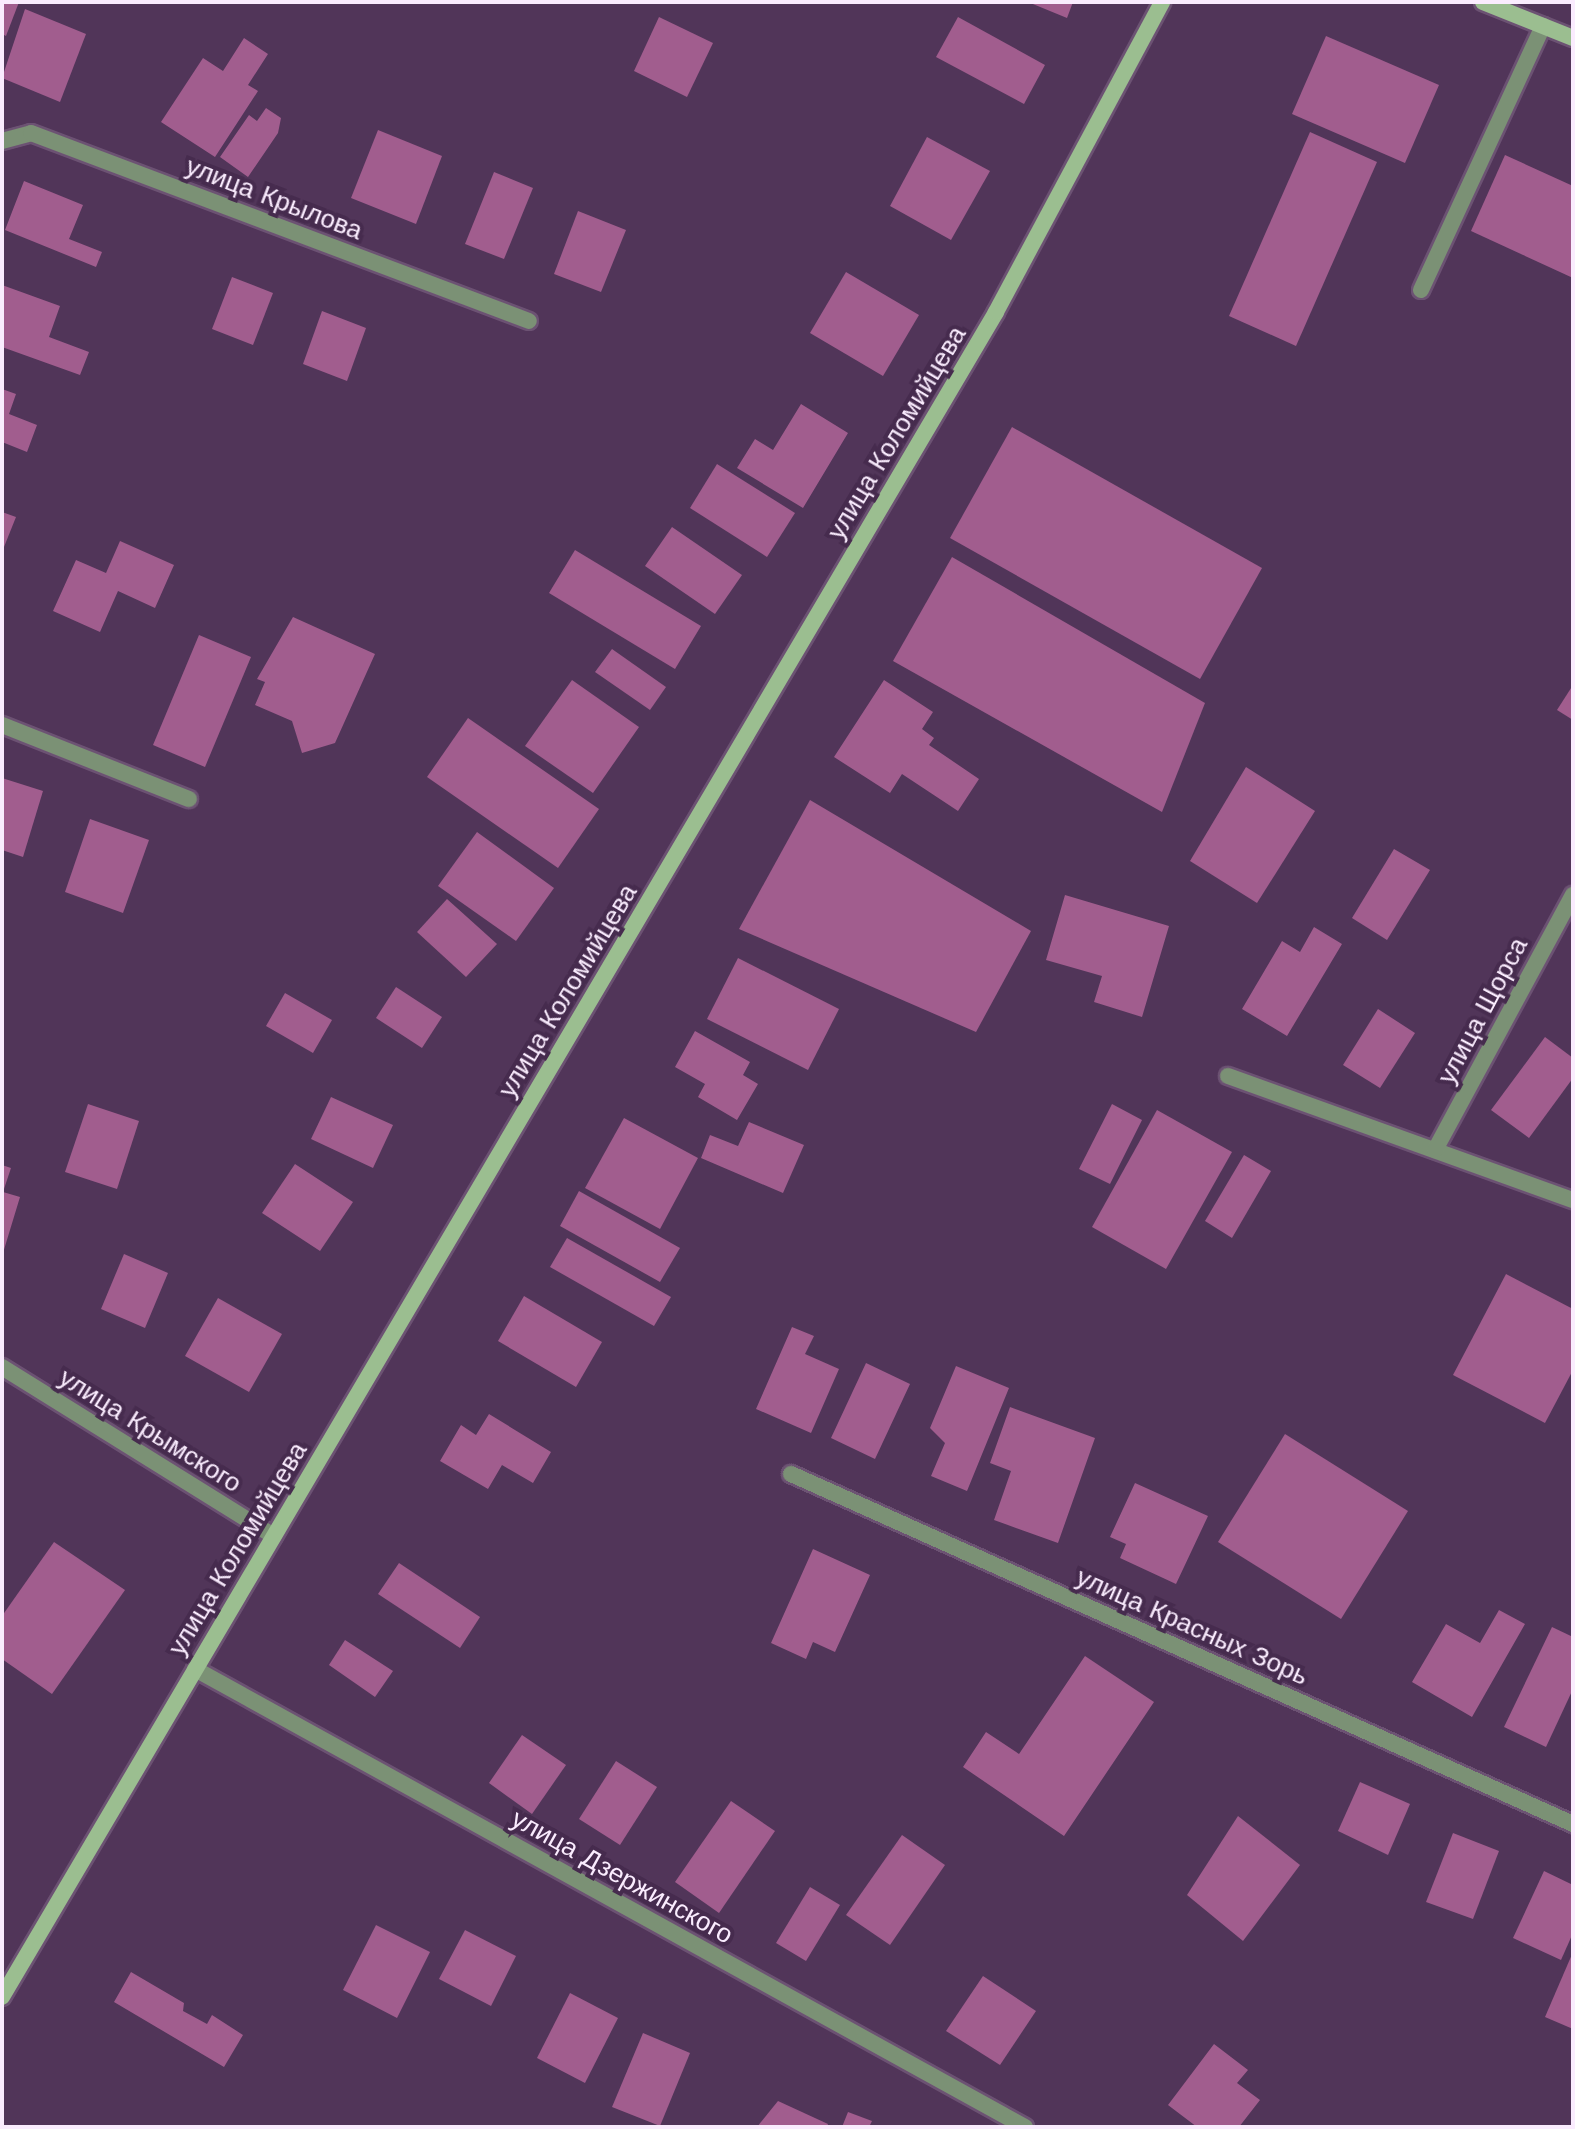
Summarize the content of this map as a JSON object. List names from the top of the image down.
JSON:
{
  "streets": {
    "main road": ["улица Коломийцева"],
    "street": [
      "улица Крылова",
      "улица Щорса",
      "улица Крымского",
      "улица Красных Зорь",
      "улица Дзержинского"
    ]
  },
  "crossings": [
    ["улица Коломийцева", "улица Крымского"],
    ["улица Коломийцева", "улица Дзержинского"]
  ]
}
